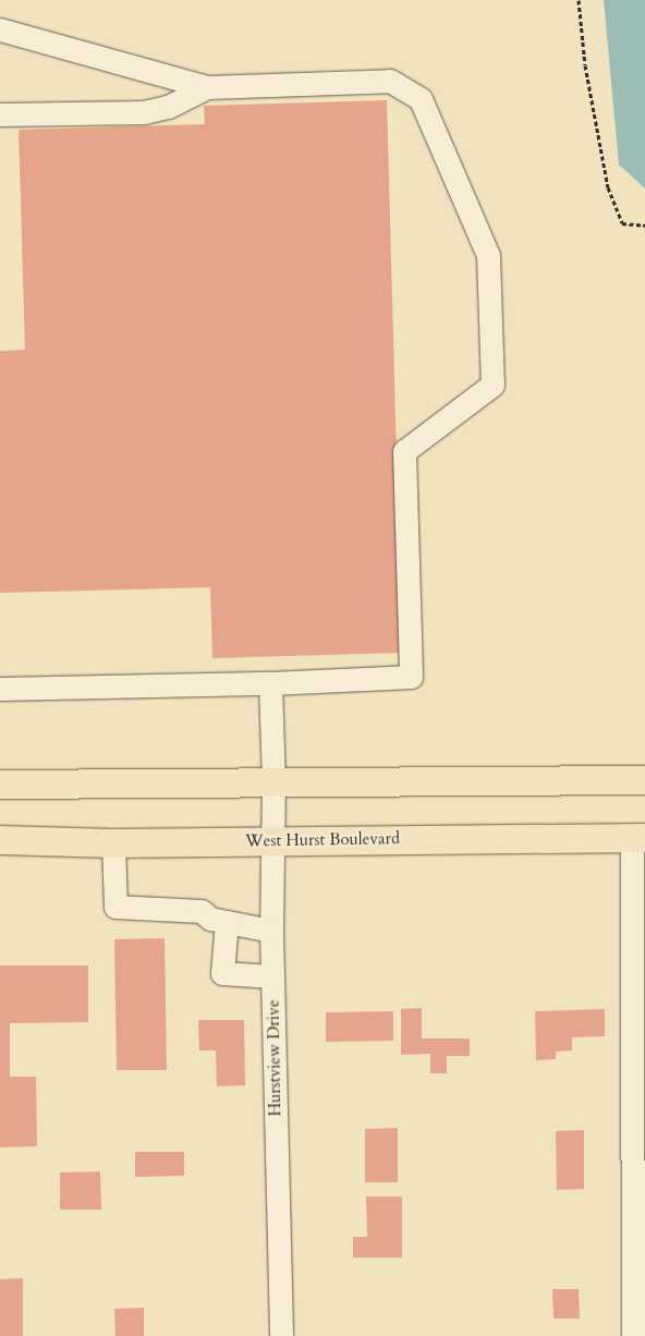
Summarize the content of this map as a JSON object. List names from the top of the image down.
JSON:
{
  "streets": {
    "main road": ["West Hurst Boulevard"],
    "street": ["Hurstview Drive"]
  },
  "crossings": [
    ["West Hurst Boulevard", "Hurstview Drive"]
  ]
}
